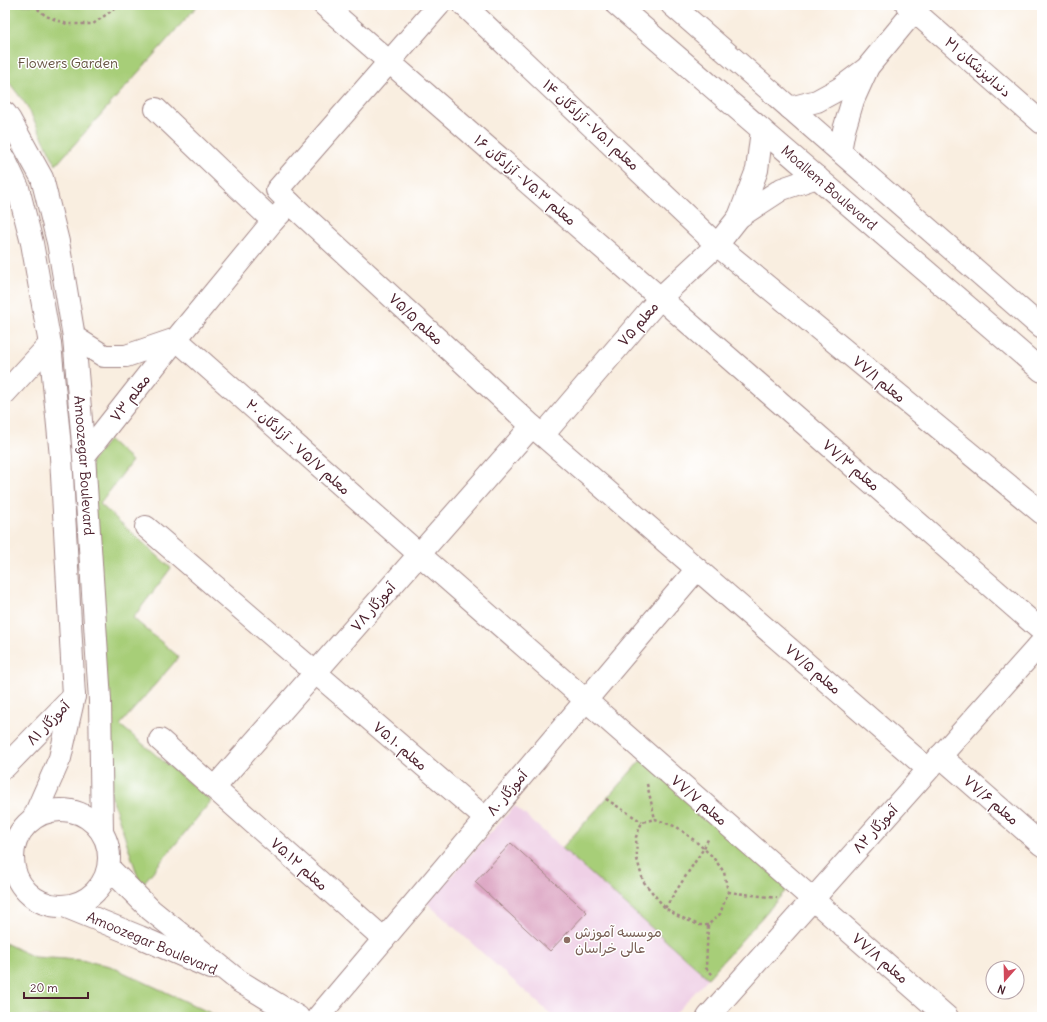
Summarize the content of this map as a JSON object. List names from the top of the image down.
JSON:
{
  "streets": {
    "street": [
      "دندانپزشکان ۲۱",
      "معلم ۷۵.۱- آزادگان ۱۴",
      "معلم ۷۵.۳- آزادگان ۱۶",
      "Moallem Boulevard",
      "معلم ۷۵/۵",
      "معلم ۷۵",
      "معلم ۷۷/۱",
      "معلم ۷۳",
      "معلم ۷۵/۷ - آزادگان ۲۰",
      "معلم ۷۷/۳",
      "Amoozegar Boulevard",
      "آموزگار ۷۸",
      "معلم ۷۷/۵",
      "۸۱ آموزگار",
      "معلم ۷۵.۱۰",
      "آموزگار ۸۰",
      "معلم ۷۷/۷",
      "معلم ۷۷/۶",
      "آموزگار ۸۲",
      "معلم ۷۵.۱۲",
      "معلم ۷۷/۸"
    ]
  },
  "crossings": [
    ["معلم ۷۵.۱- آزادگان ۱۴", "معلم ۷۵"],
    ["معلم ۷۵.۱- آزادگان ۱۴", "معلم ۷۷/۱"],
    ["معلم ۷۵.۳- آزادگان ۱۶", "معلم ۷۵/۵"],
    ["معلم ۷۵.۳- آزادگان ۱۶", "معلم ۷۵"],
    ["معلم ۷۵.۳- آزادگان ۱۶", "معلم ۷۷/۳"],
    ["معلم ۷۵/۵", "معلم ۷۵"],
    ["معلم ۷۵/۵", "معلم ۷۳"],
    ["معلم ۷۵/۵", "آموزگار ۷۸"],
    ["معلم ۷۵/۵", "معلم ۷۷/۵"],
    ["معلم ۷۵/۵", "آموزگار ۸۰"],
    ["معلم ۷۵", "معلم ۷۷/۱"],
    ["معلم ۷۵", "معلم ۷۷/۳"],
    ["معلم ۷۵", "آموزگار ۷۸"],
    ["معلم ۷۳", "معلم ۷۵/۷ - آزادگان ۲۰"],
    ["معلم ۷۳", "Amoozegar Boulevard"],
    ["معلم ۷۵/۷ - آزادگان ۲۰", "آموزگار ۷۸"],
    ["معلم ۷۵/۷ - آزادگان ۲۰", "آموزگار ۸۰"],
    ["معلم ۷۵/۷ - آزادگان ۲۰", "معلم ۷۷/۷"],
    ["Amoozegar Boulevard", "۸۱ آموزگار"],
    ["آموزگار ۷۸", "معلم ۷۵.۱۰"],
    ["آموزگار ۷۸", "معلم ۷۵.۱۲"],
    ["معلم ۷۷/۵", "آموزگار ۸۰"],
    ["معلم ۷۷/۵", "معلم ۷۷/۶"],
    ["معلم ۷۷/۵", "آموزگار ۸۲"],
    ["معلم ۷۵.۱۰", "آموزگار ۸۰"],
    ["آموزگار ۸۰", "معلم ۷۷/۷"],
    ["آموزگار ۸۰", "معلم ۷۵.۱۲"],
    ["معلم ۷۷/۷", "آموزگار ۸۲"],
    ["معلم ۷۷/۷", "معلم ۷۷/۸"],
    ["معلم ۷۷/۶", "آموزگار ۸۲"],
    ["آموزگار ۸۲", "معلم ۷۷/۸"]
  ],
  "parks": ["Flowers Garden"],
  "places": ["موسسه آموزش عالی خراسان"],
  "scale_bar": "20 m",
  "north": "bottom"
}
